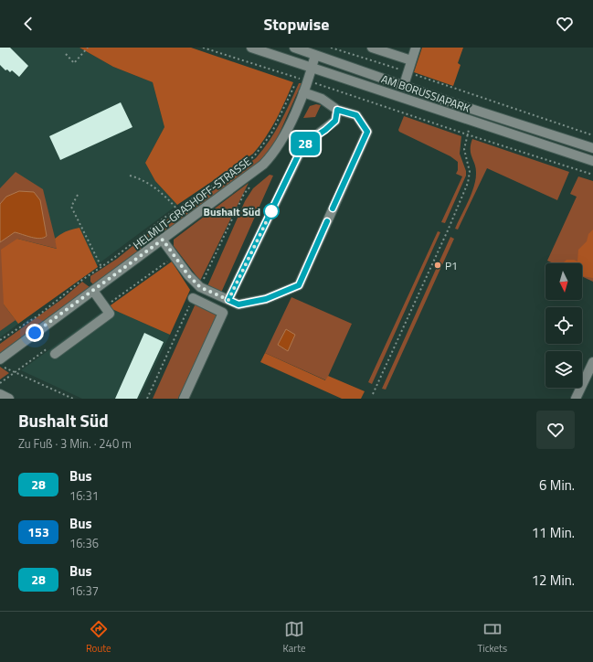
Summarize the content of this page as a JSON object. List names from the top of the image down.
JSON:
{
  "streets": {
    "street": ["AM BORUSSIAPARK", "HELMUT-GRASHOFF-STRASSE"]
  },
  "crossings": [
    ["AM BORUSSIAPARK", "HELMUT-GRASHOFF-STRASSE"]
  ],
  "places": ["Bushalt Süd", "P1"],
  "lines": ["bus line 28"],
  "north": "bottom",
  "page": {
    "header": "Stopwise",
    "on_map": "28",
    "heading": ["Bushalt Süd", "Zu Fuß · 3 Min. · 240 m"],
    "list": [
      {
        "mark": "28",
        "name": "Bus",
        "note": "16:31",
        "value": "6 Min."
      },
      {
        "mark": "153",
        "name": "Bus",
        "note": "16:36",
        "value": "11 Min."
      },
      {
        "mark": "28",
        "name": "Bus",
        "note": "16:37",
        "value": "12 Min."
      }
    ],
    "tabs": ["Route", "Karte", "Tickets"]
  }
}
